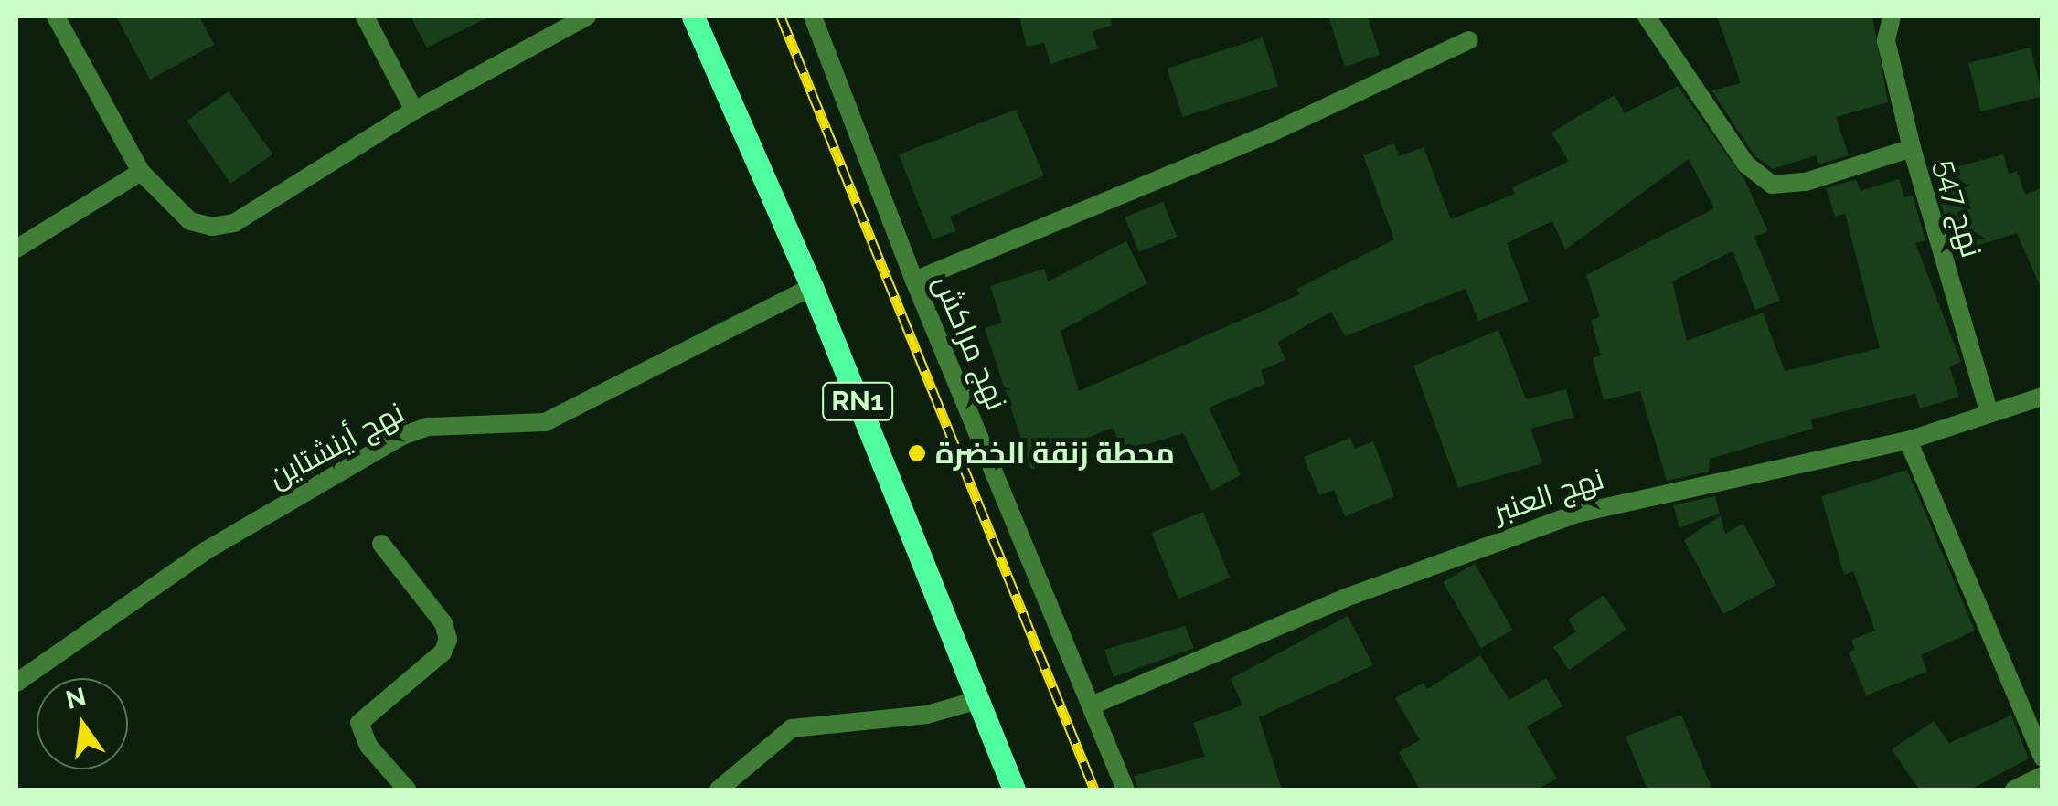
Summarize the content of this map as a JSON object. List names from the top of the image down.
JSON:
{
  "streets": {
    "main road": ["RN1"],
    "street": [
      "نهج 547",
      "نهج مراكش",
      "نهج أينشتاين",
      "نهج العنبر"
    ]
  },
  "crossings": [
    ["نهج 547", "نهج العنبر"],
    ["نهج مراكش", "نهج العنبر"],
    ["RN1", "نهج أينشتاين"]
  ],
  "places": ["محطة زنقة الخضرة"],
  "north": "top"
}
